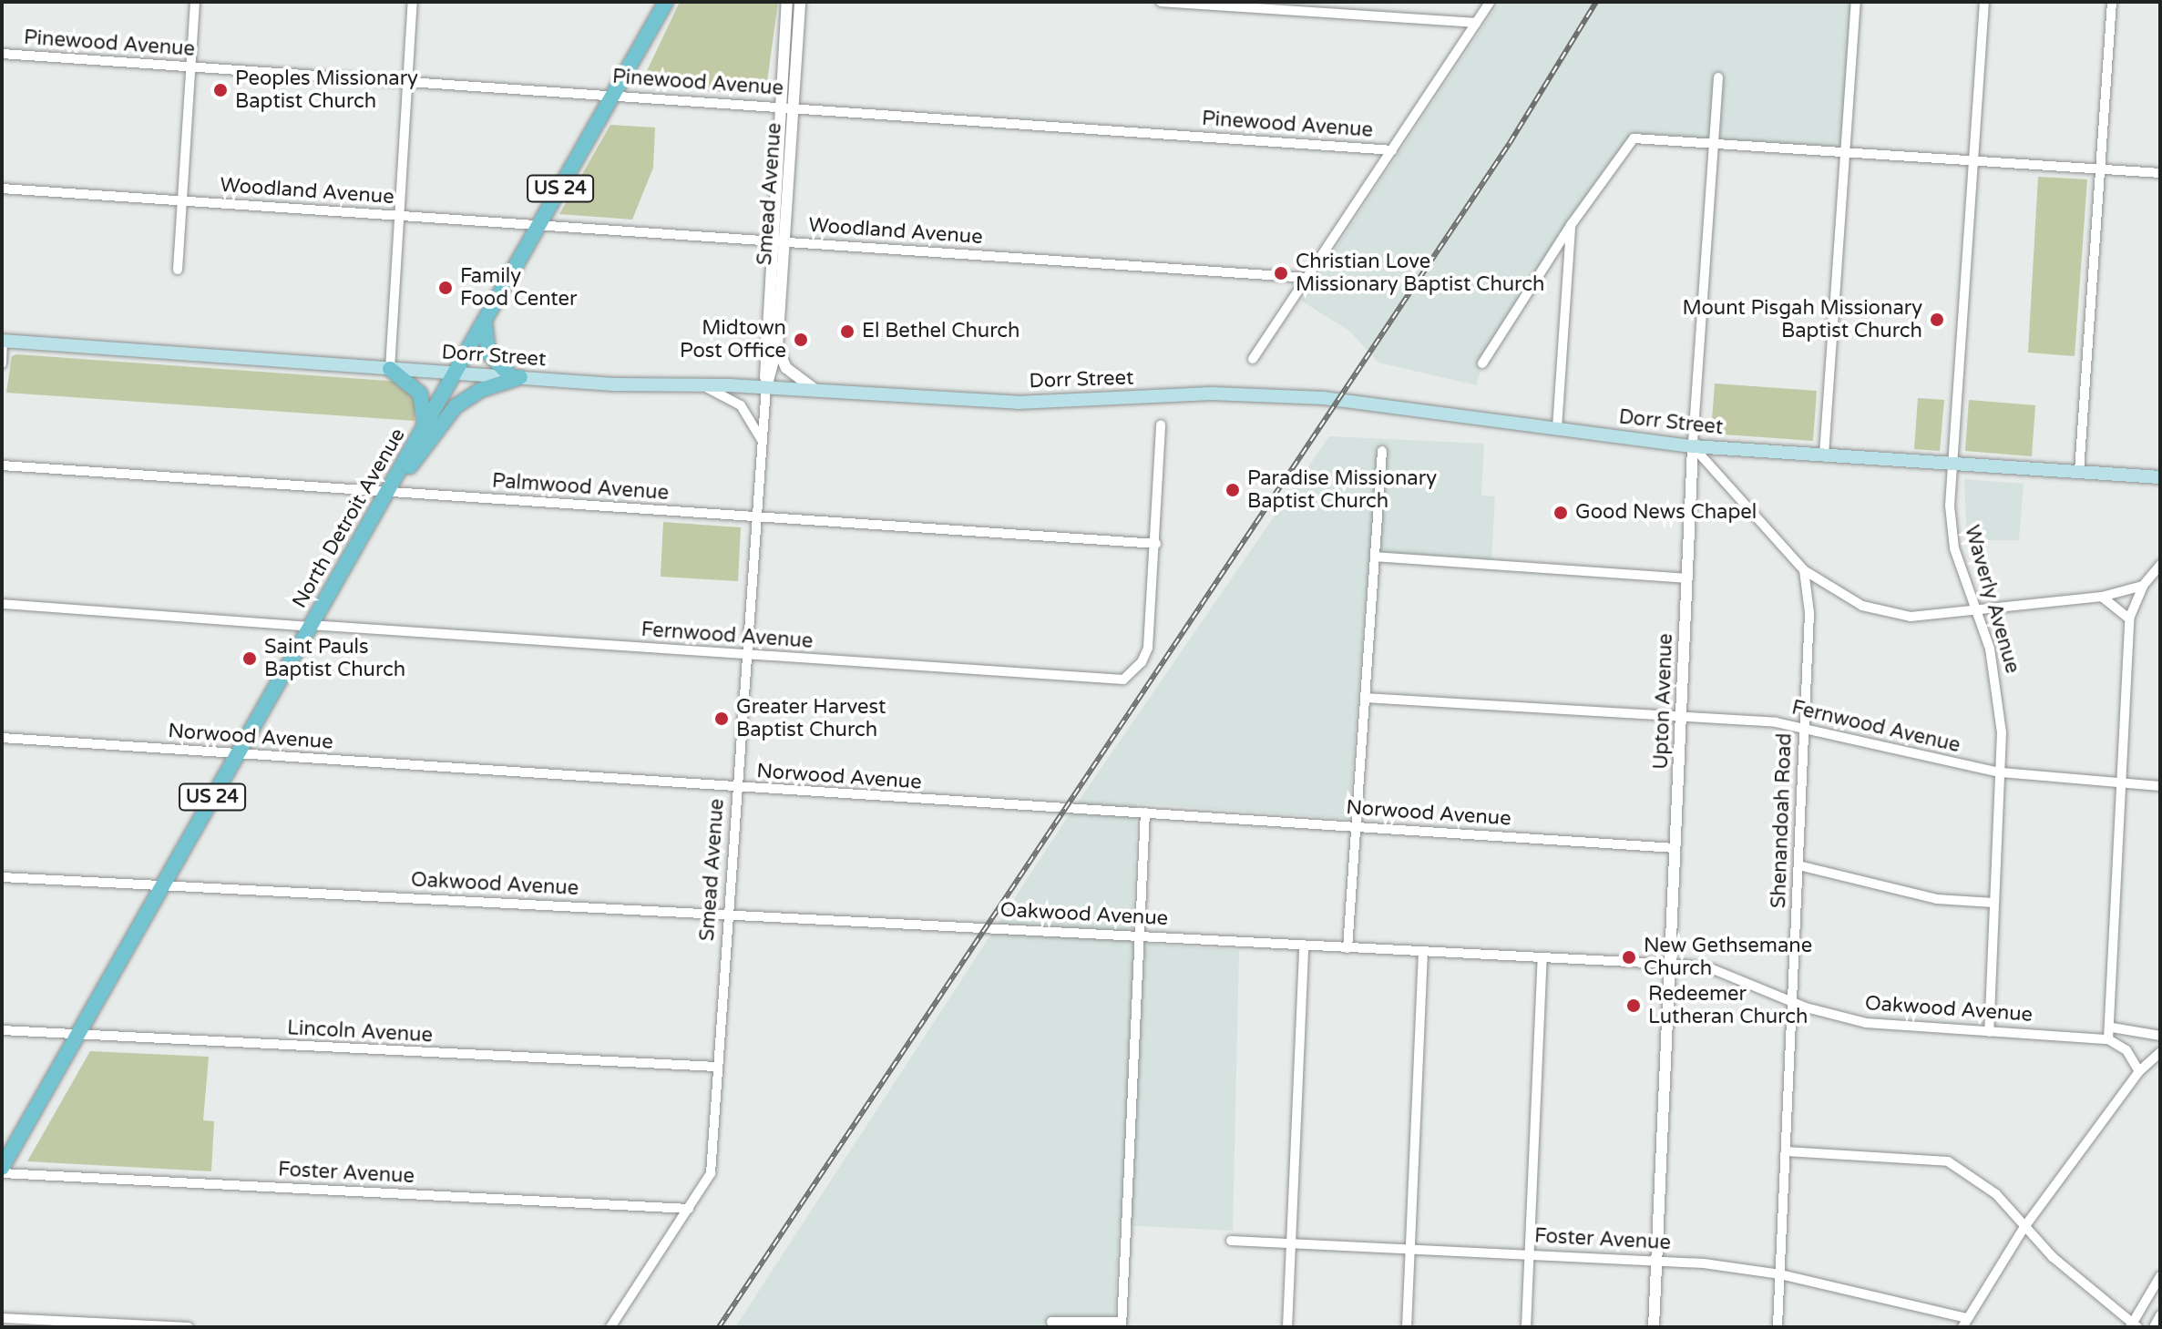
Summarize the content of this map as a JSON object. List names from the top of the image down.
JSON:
{
  "streets": {
    "main road": ["US 24", "Dorr Street", "North Detroit Avenue"],
    "street": [
      "Pinewood Avenue",
      "Woodland Avenue",
      "Smead Avenue",
      "Palmwood Avenue",
      "Waverly Avenue",
      "Fernwood Avenue",
      "Upton Avenue",
      "Norwood Avenue",
      "Shenandoah Road",
      "Oakwood Avenue",
      "Lincoln Avenue",
      "Foster Avenue"
    ]
  },
  "crossings": [
    ["Pinewood Avenue", "Smead Avenue"],
    ["Pinewood Avenue", "North Detroit Avenue"],
    ["Woodland Avenue", "Smead Avenue"],
    ["Woodland Avenue", "North Detroit Avenue"],
    ["Smead Avenue", "Dorr Street"],
    ["Smead Avenue", "Palmwood Avenue"],
    ["Smead Avenue", "Fernwood Avenue"],
    ["Smead Avenue", "Norwood Avenue"],
    ["Smead Avenue", "Oakwood Avenue"],
    ["Smead Avenue", "Lincoln Avenue"],
    ["Smead Avenue", "Foster Avenue"],
    ["Dorr Street", "North Detroit Avenue"],
    ["Dorr Street", "Waverly Avenue"],
    ["Dorr Street", "Upton Avenue"],
    ["Palmwood Avenue", "North Detroit Avenue"],
    ["Palmwood Avenue", "Fernwood Avenue"],
    ["North Detroit Avenue", "Fernwood Avenue"],
    ["North Detroit Avenue", "Norwood Avenue"],
    ["North Detroit Avenue", "Oakwood Avenue"],
    ["North Detroit Avenue", "Lincoln Avenue"],
    ["North Detroit Avenue", "Foster Avenue"],
    ["Waverly Avenue", "Fernwood Avenue"],
    ["Waverly Avenue", "Oakwood Avenue"],
    ["Fernwood Avenue", "Upton Avenue"],
    ["Fernwood Avenue", "Shenandoah Road"],
    ["Upton Avenue", "Norwood Avenue"],
    ["Upton Avenue", "Oakwood Avenue"],
    ["Upton Avenue", "Foster Avenue"],
    ["Shenandoah Road", "Oakwood Avenue"],
    ["Shenandoah Road", "Foster Avenue"]
  ],
  "places": [
    "Peoples Missionary Baptist Church",
    "Christian Love Missionary Baptist Church",
    "Family Food Center",
    "Mount Pisgah Missionary Baptist Church",
    "El Bethel Church",
    "Midtown Post Office",
    "Paradise Missionary Baptist Church",
    "Good News Chapel",
    "Saint Pauls Baptist Church",
    "Greater Harvest Baptist Church",
    "New Gethsemane Church",
    "Redeemer Lutheran Church"
  ]
}
